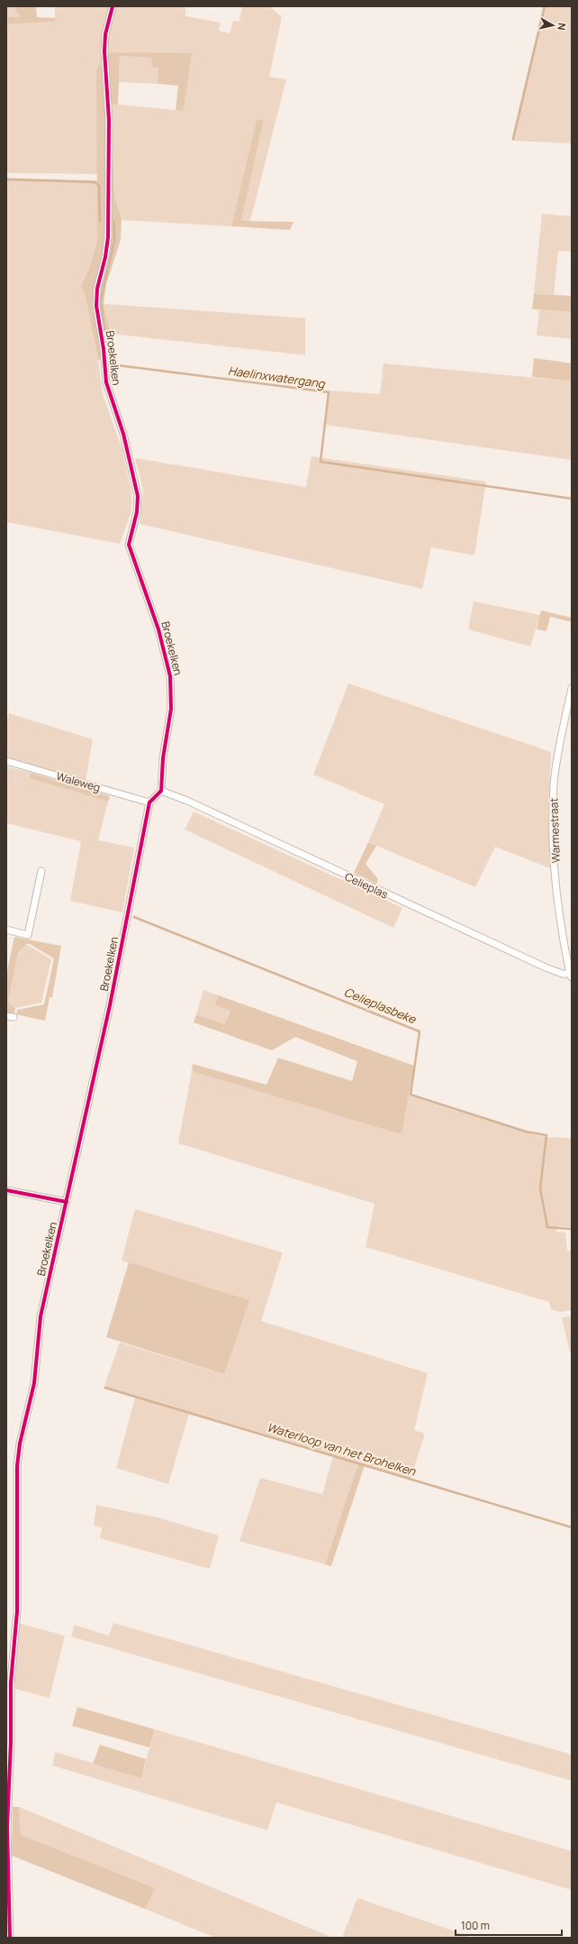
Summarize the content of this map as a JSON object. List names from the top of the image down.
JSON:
{
  "streets": {
    "street": [
      "Broekelken",
      "Waleweg",
      "Warmestraat",
      "Celieplas"
    ]
  },
  "crossings": [
    ["Broekelken", "Waleweg"],
    ["Broekelken", "Celieplas"],
    ["Warmestraat", "Celieplas"]
  ],
  "water": ["Haelinxwatergang", "Celieplasbeke", "Waterloop van het Brohelken"],
  "scale_bar": "100 m",
  "north": "right"
}
